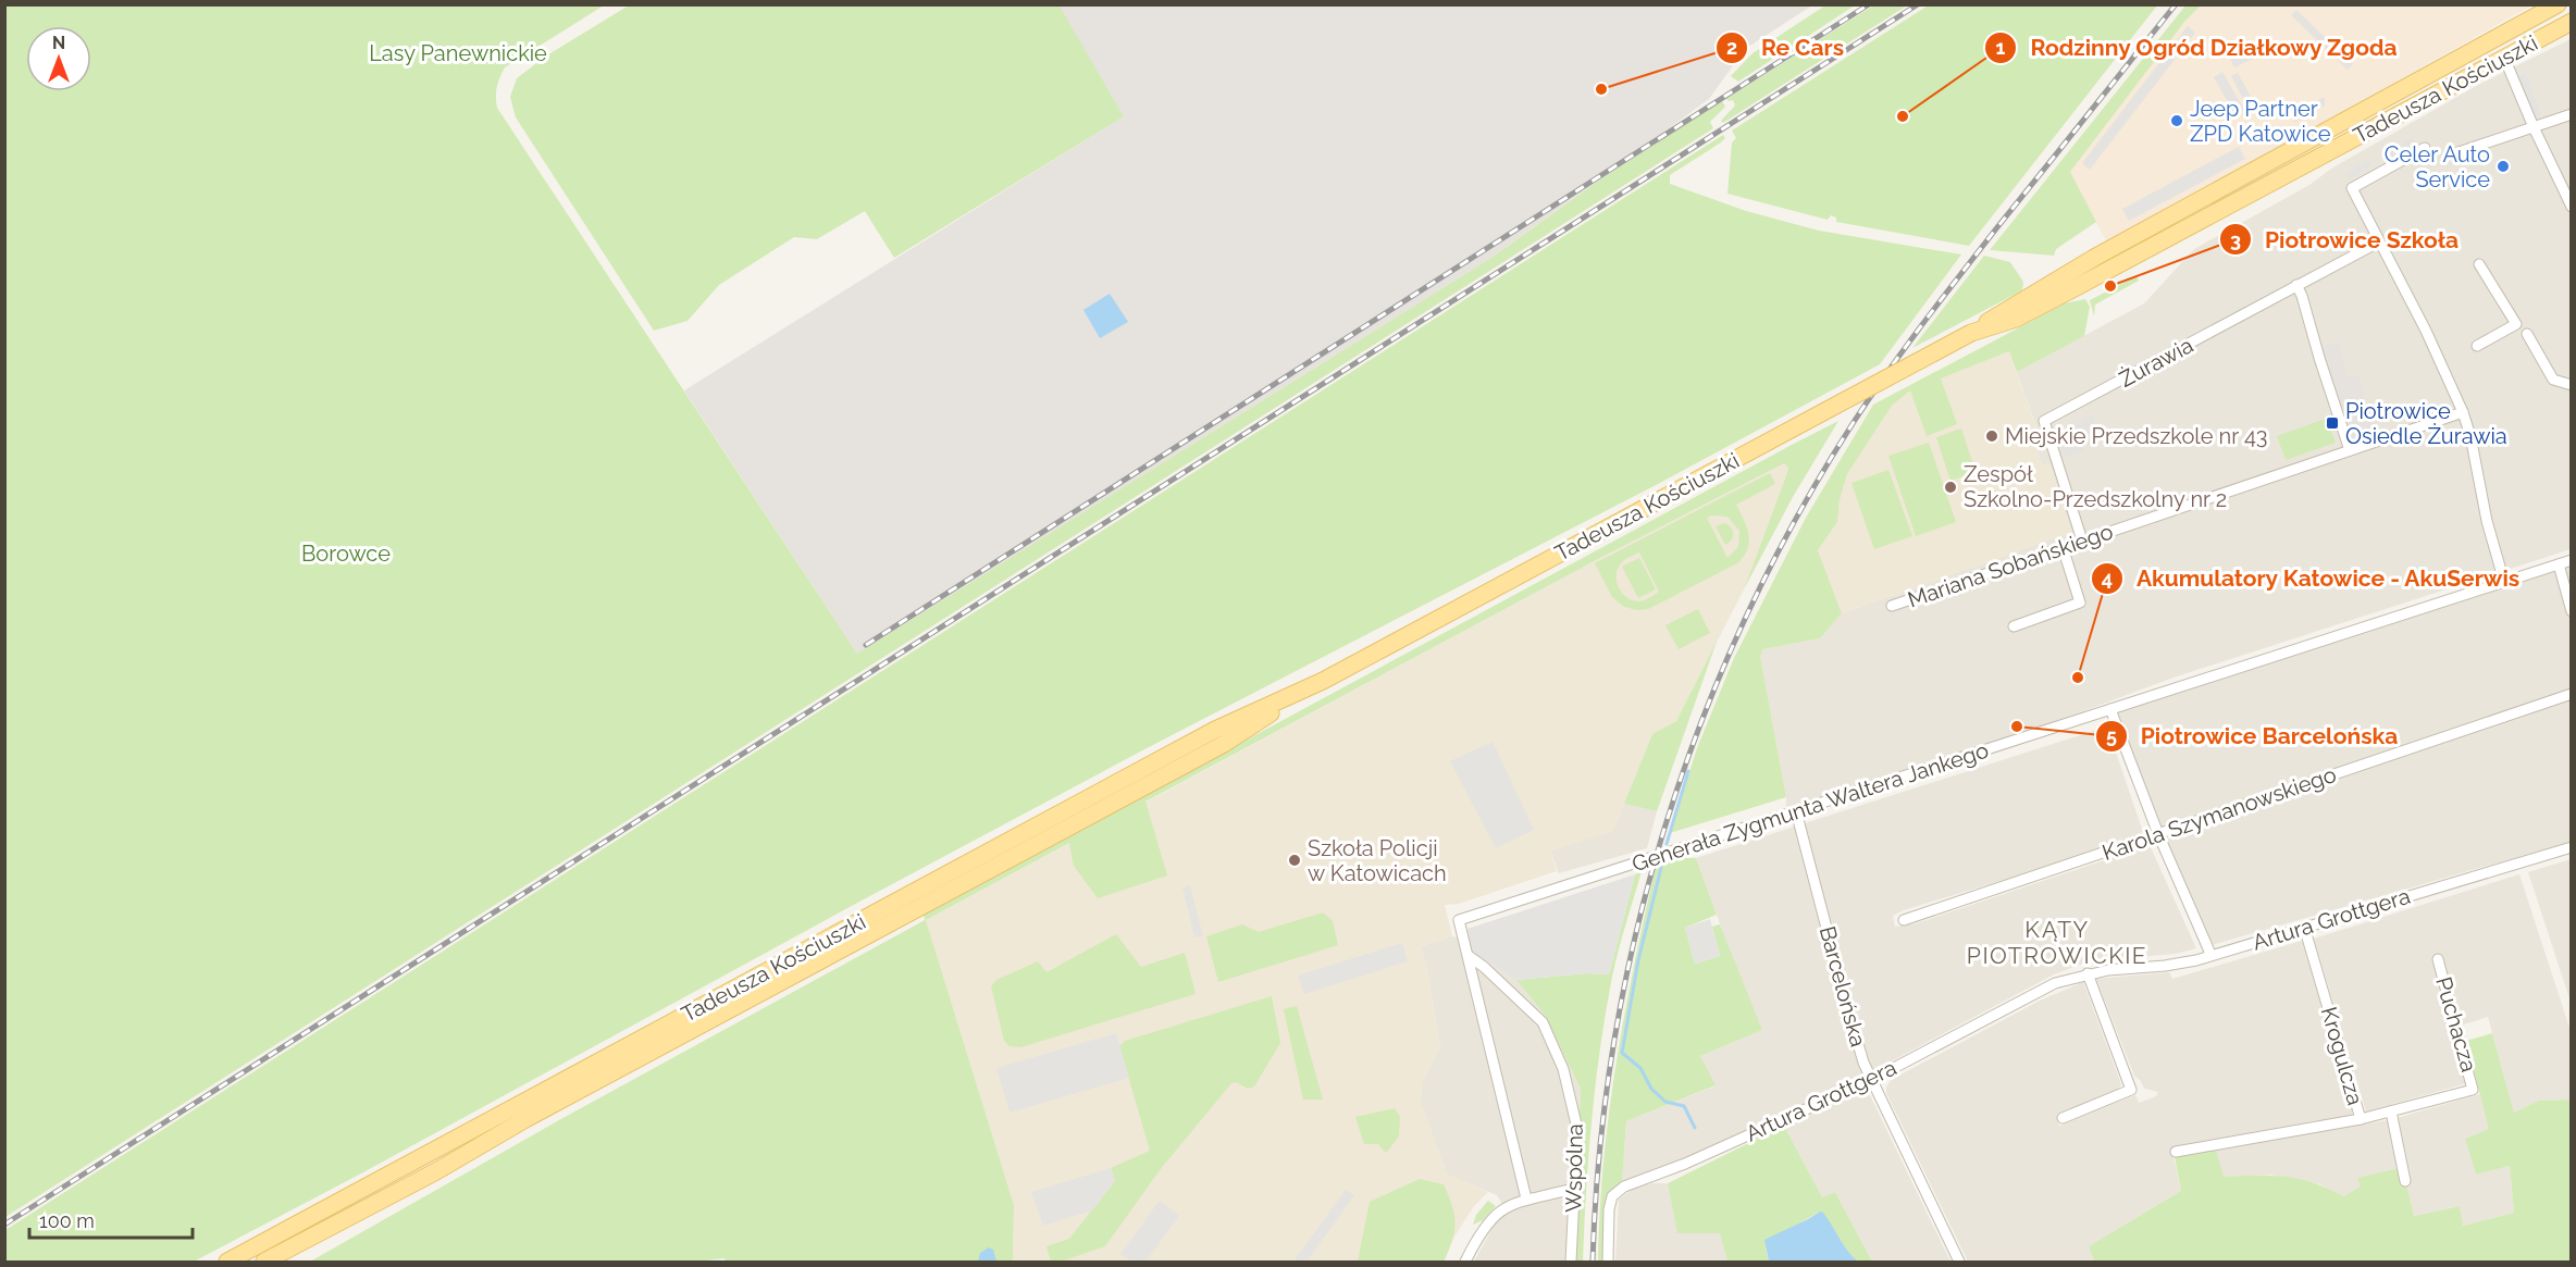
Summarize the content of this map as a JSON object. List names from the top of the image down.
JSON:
{
  "streets": {
    "main road": ["Tadeusza Kościuszki"],
    "street": [
      "Żurawia",
      "Mariana Sobańskiego",
      "Generała Zygmunta Waltera Jankego",
      "Karola Szymanowskiego",
      "Artura Grottgera",
      "Barcelońska",
      "Puchacza",
      "Krogulcza",
      "Wspólna"
    ]
  },
  "crossings": [
    ["Żurawia", "Mariana Sobańskiego"],
    ["Generała Zygmunta Waltera Jankego", "Barcelońska"],
    ["Generała Zygmunta Waltera Jankego", "Wspólna"],
    ["Artura Grottgera", "Barcelońska"],
    ["Artura Grottgera", "Krogulcza"],
    ["Puchacza", "Krogulcza"]
  ],
  "districts": ["KĄTY PIOTROWICKIE"],
  "parks": ["Lasy Panewnickie", "Borowce"],
  "places": {
    "other": [
      "Re Cars",
      "Rodzinny Ogród Działkowy Zgoda",
      "Jeep Partner ZPD Katowice",
      "Celer Auto Service",
      "Piotrowice Szkoła",
      "Miejskie Przedszkole nr 43",
      "Zespół Szkolno-Przedszkolny nr 2",
      "Akumulatory Katowice - AkuSerwis",
      "Piotrowice Barcelońska",
      "Szkoła Policji w Katowicach"
    ],
    "transit": ["Piotrowice Osiedle Żurawia"]
  },
  "scale_bar": "100 m",
  "north": "top"
}
